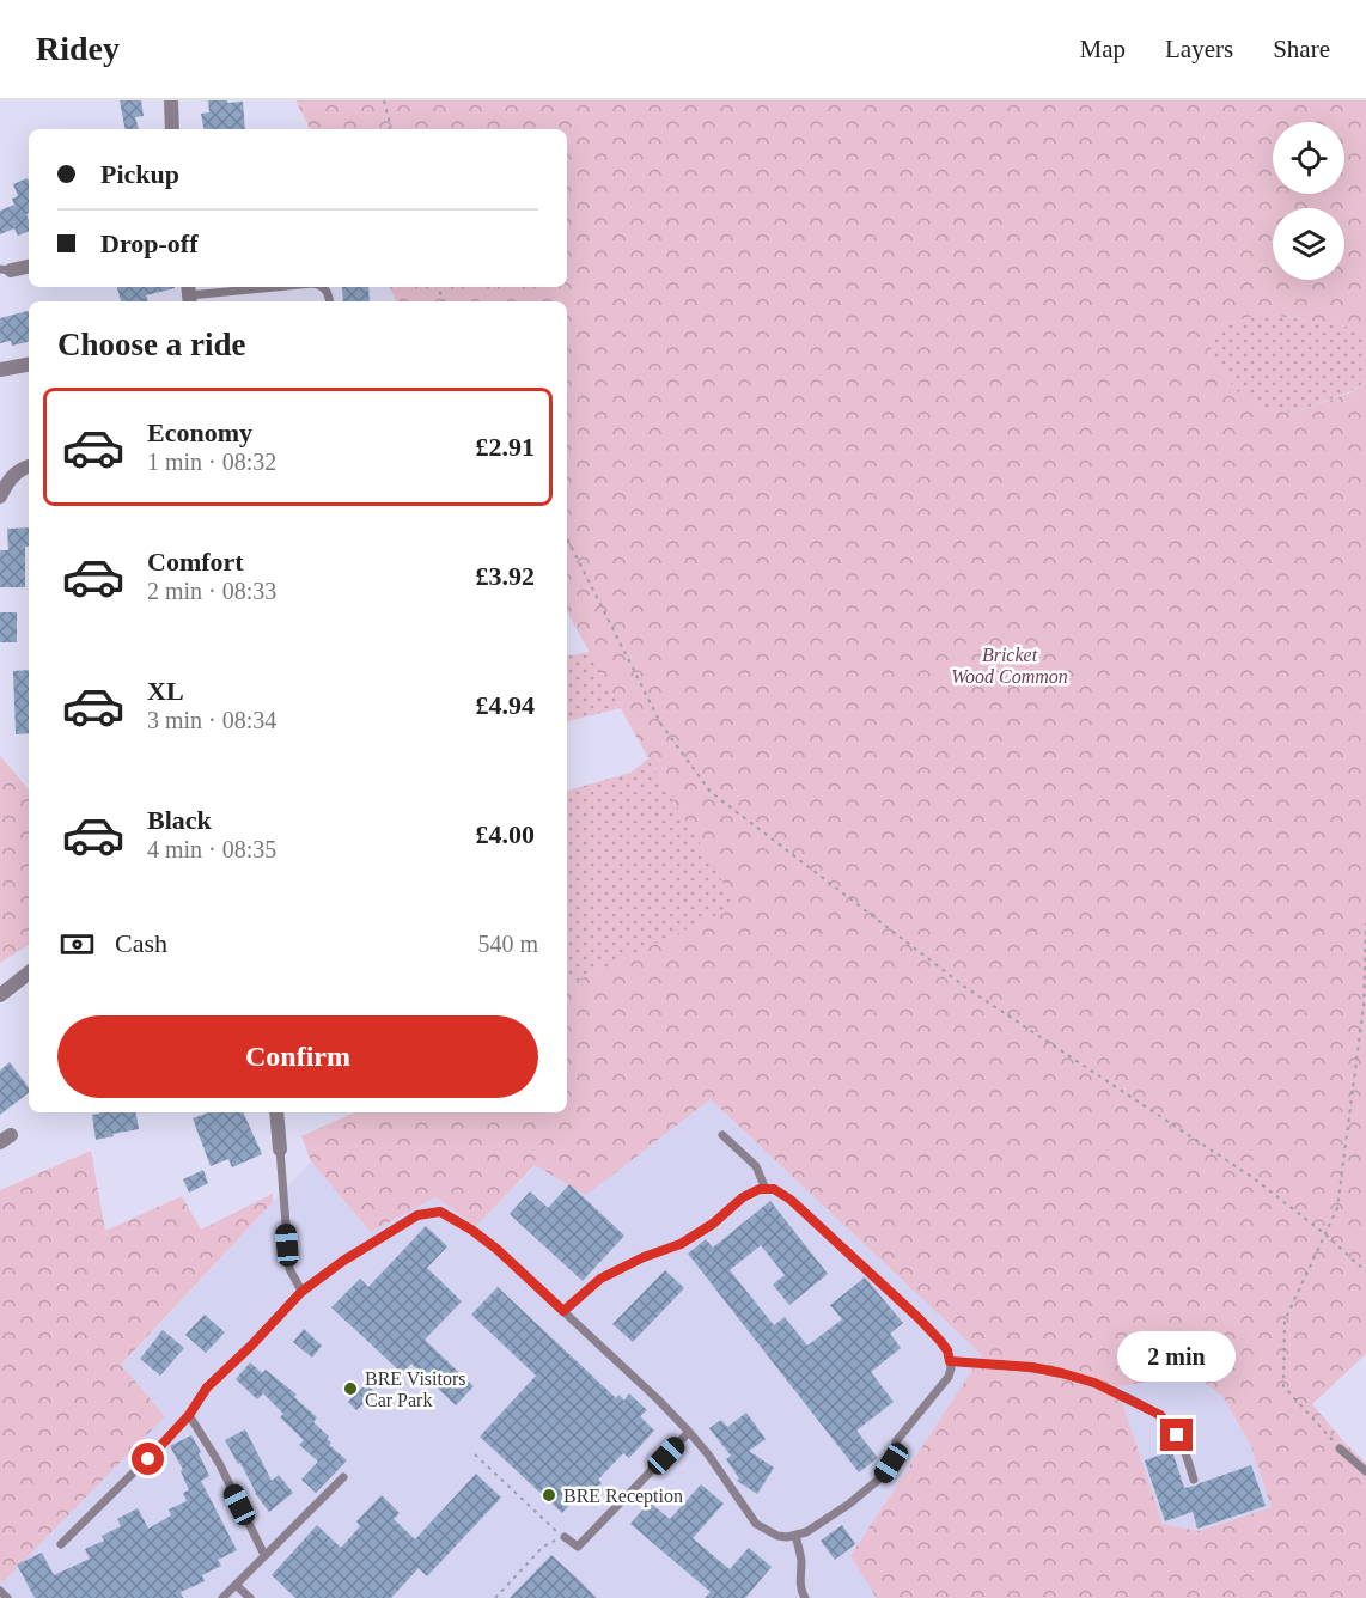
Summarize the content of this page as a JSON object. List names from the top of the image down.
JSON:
{
  "parks": ["Bricket Wood Common"],
  "places": ["BRE Visitors Car Park", "BRE Reception"],
  "page": {
    "header": "Ridey",
    "nav": ["Map", "Layers", "Share"],
    "banner": ["Pickup", "Drop-off"],
    "heading": "Choose a ride",
    "list": [
      {
        "name": "Economy",
        "note": "1 min · 08:32",
        "value": "£2.91"
      },
      {
        "name": "Comfort",
        "note": "2 min · 08:33",
        "value": "£3.92"
      },
      {
        "name": "XL",
        "note": "3 min · 08:34",
        "value": "£4.94"
      },
      {
        "name": "Black",
        "note": "4 min · 08:35",
        "value": "£4.00"
      }
    ],
    "pay": ["Cash", "540 m"],
    "buttons": "Confirm",
    "bubble": "2 min"
  }
}
